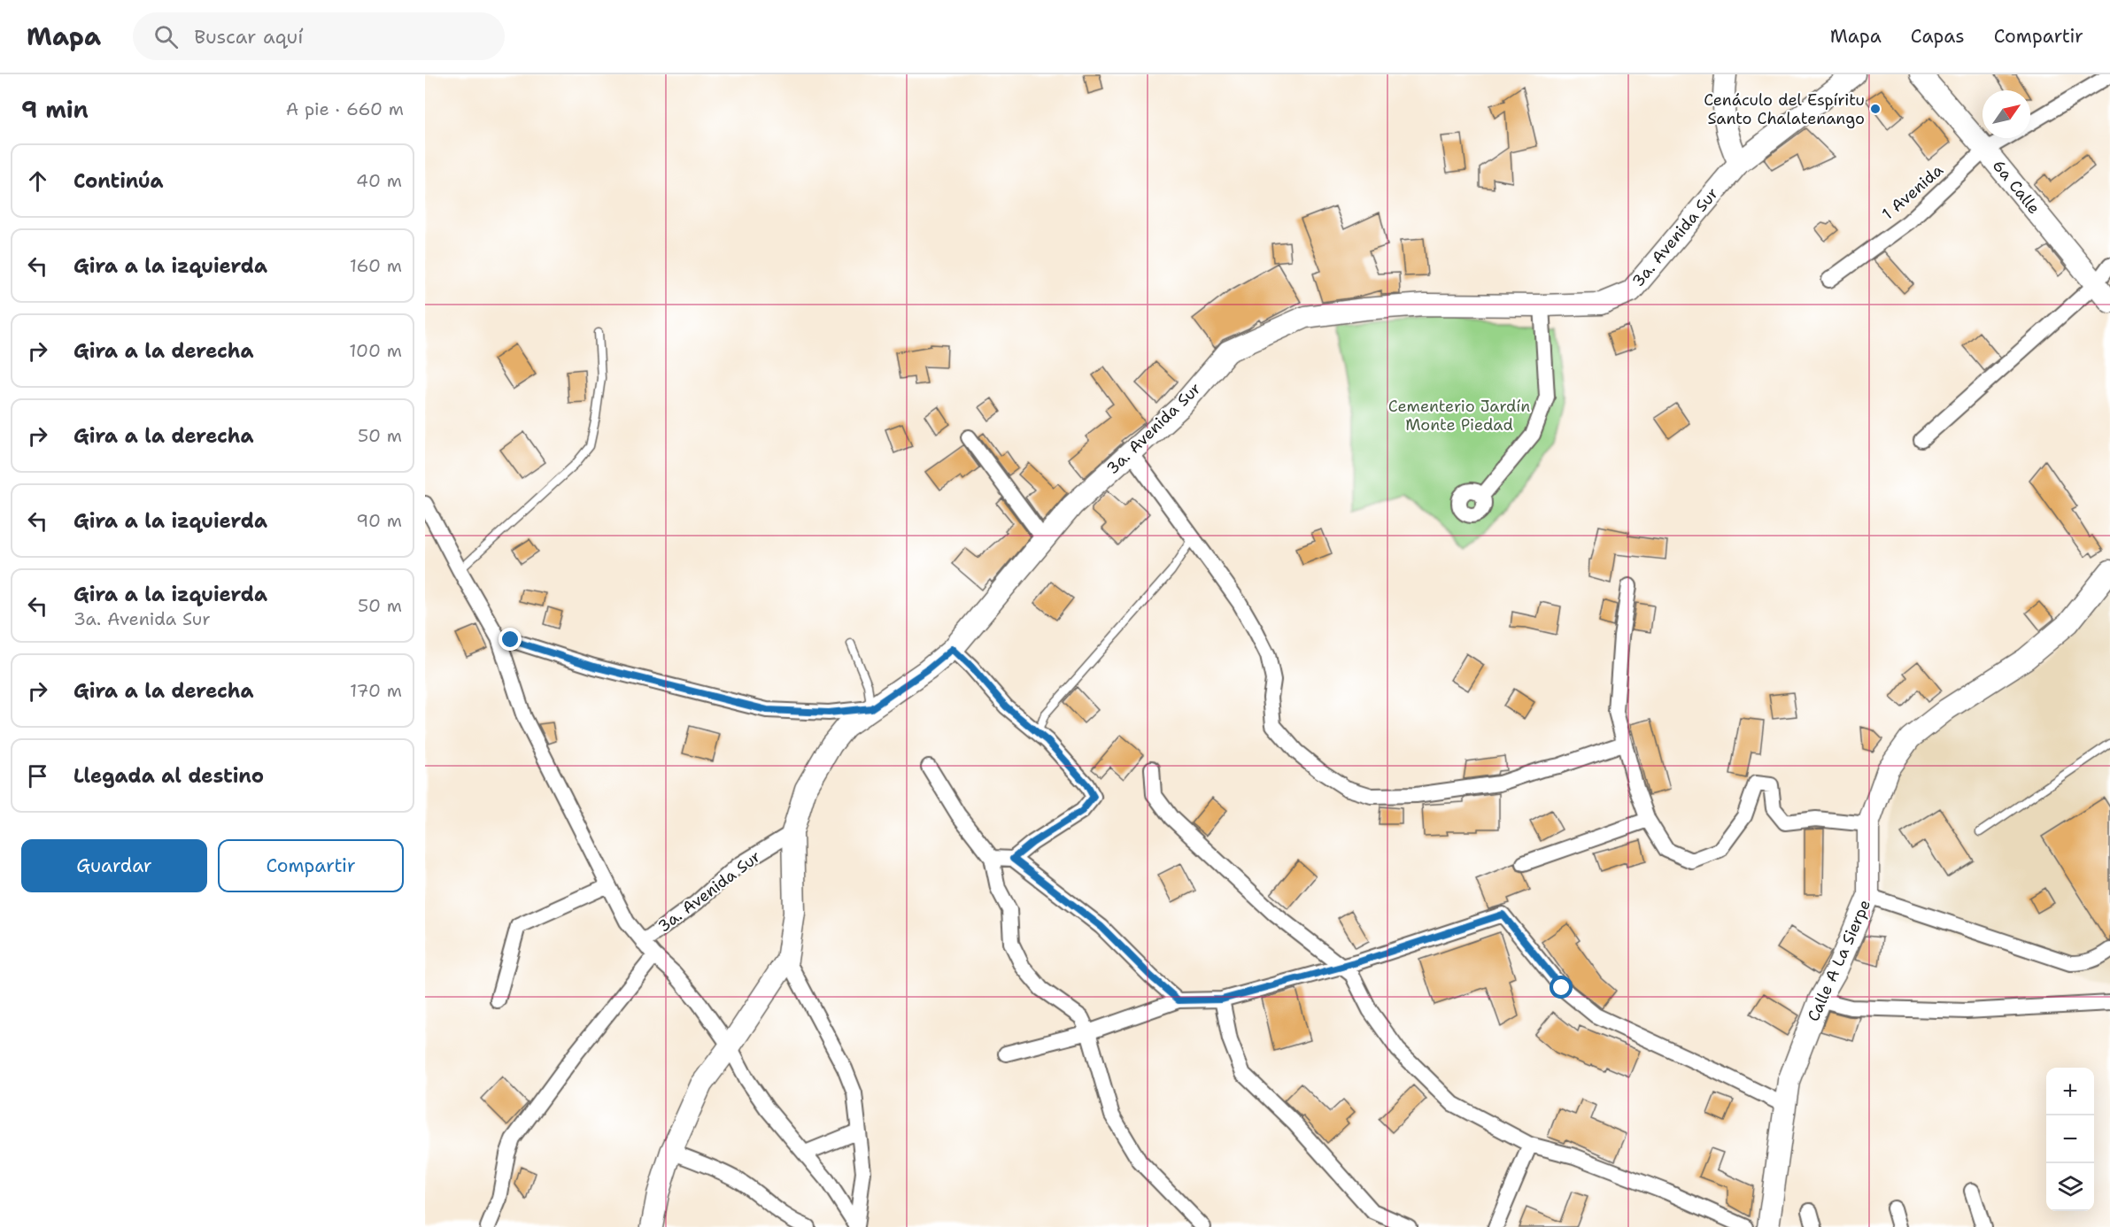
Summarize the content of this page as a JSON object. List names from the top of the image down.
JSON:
{
  "streets": {
    "street": [
      "6a Calle",
      "1 Avenida",
      "3a. Avenida Sur",
      "Calle A La Sierpe"
    ]
  },
  "crossings": [
    ["6a Calle", "1 Avenida"]
  ],
  "parks": ["Cementerio Jardín Monte Piedad"],
  "places": ["Cenáculo del Espíritu Santo Chalatenango"],
  "north": "top right",
  "page": {
    "header": "Mapa",
    "search": "Buscar aquí",
    "nav": ["Mapa", "Capas", "Compartir"],
    "heading": ["9 min", "A pie · 660 m"],
    "list": [
      ["Continúa", "40 m"],
      ["Gira a la izquierda", "160 m"],
      ["Gira a la derecha", "100 m"],
      ["Gira a la derecha", "50 m"],
      ["Gira a la izquierda", "90 m"],
      ["Gira a la izquierda", "3a. Avenida Sur", "50 m"],
      ["Gira a la derecha", "170 m"],
      "Llegada al destino"
    ],
    "buttons": ["Guardar", "Compartir"],
    "map_buttons": ["+", "−"]
  }
}
